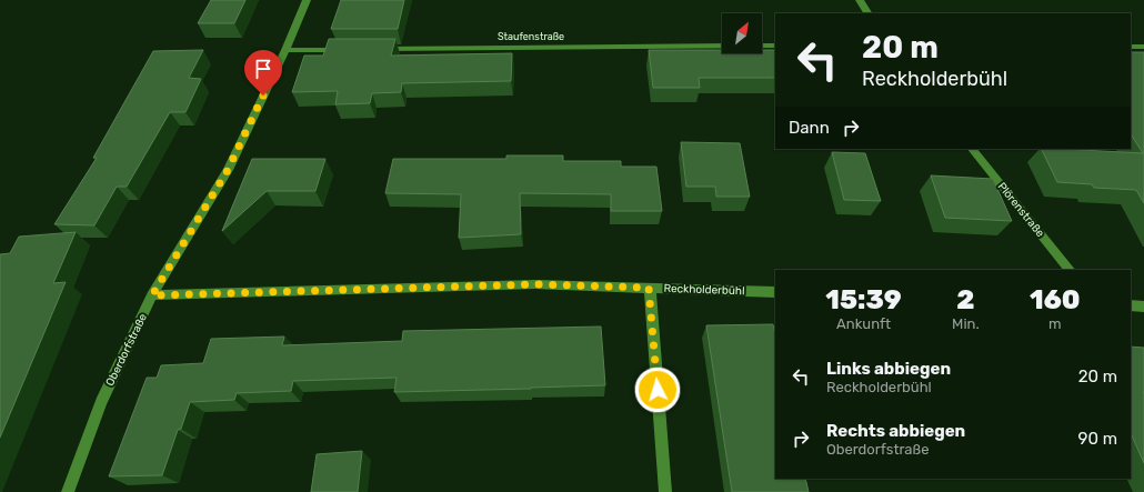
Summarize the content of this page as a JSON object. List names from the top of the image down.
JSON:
{
  "streets": {
    "street": [
      "Staufenstraße",
      "Plörenstraße",
      "Reckholderbühl",
      "Oberdorfstraße"
    ]
  },
  "crossings": [
    ["Reckholderbühl", "Oberdorfstraße"]
  ],
  "north": "top right",
  "page": {
    "turn": ["20 m", "Reckholderbühl"],
    "then": "Dann",
    "eta": [
      "15:39",
      "Ankunft",
      "2",
      "Min.",
      "160",
      "m"
    ],
    "list": [
      {
        "name": "Links abbiegen",
        "note": "Reckholderbühl",
        "value": "20 m"
      },
      {
        "name": "Rechts abbiegen",
        "note": "Oberdorfstraße",
        "value": "90 m"
      }
    ]
  }
}
